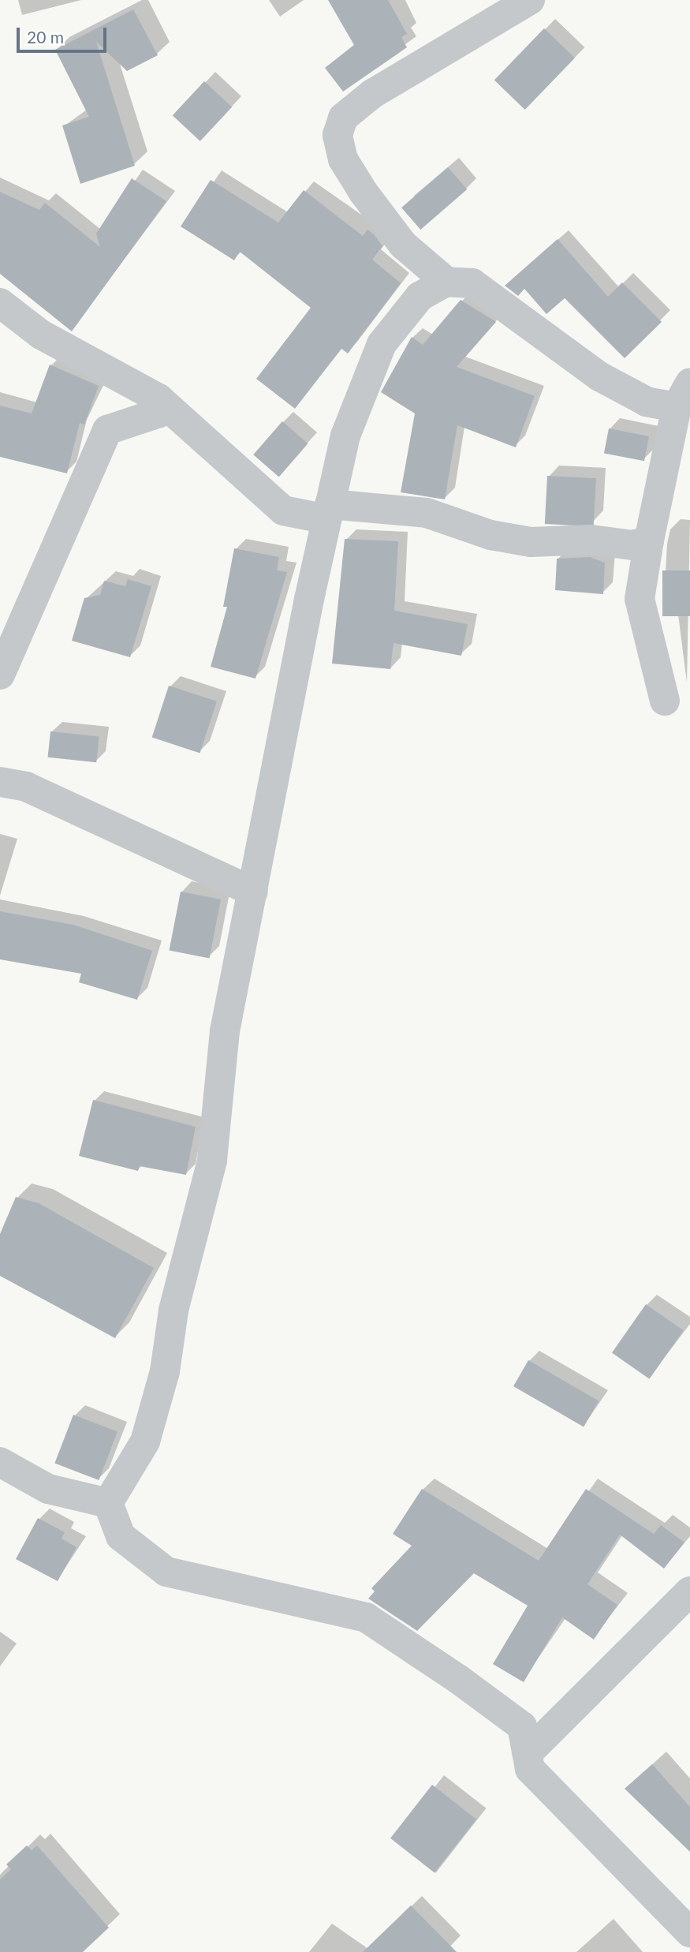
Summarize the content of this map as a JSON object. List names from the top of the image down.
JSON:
{
  "scale_bar": "20 m"
}
